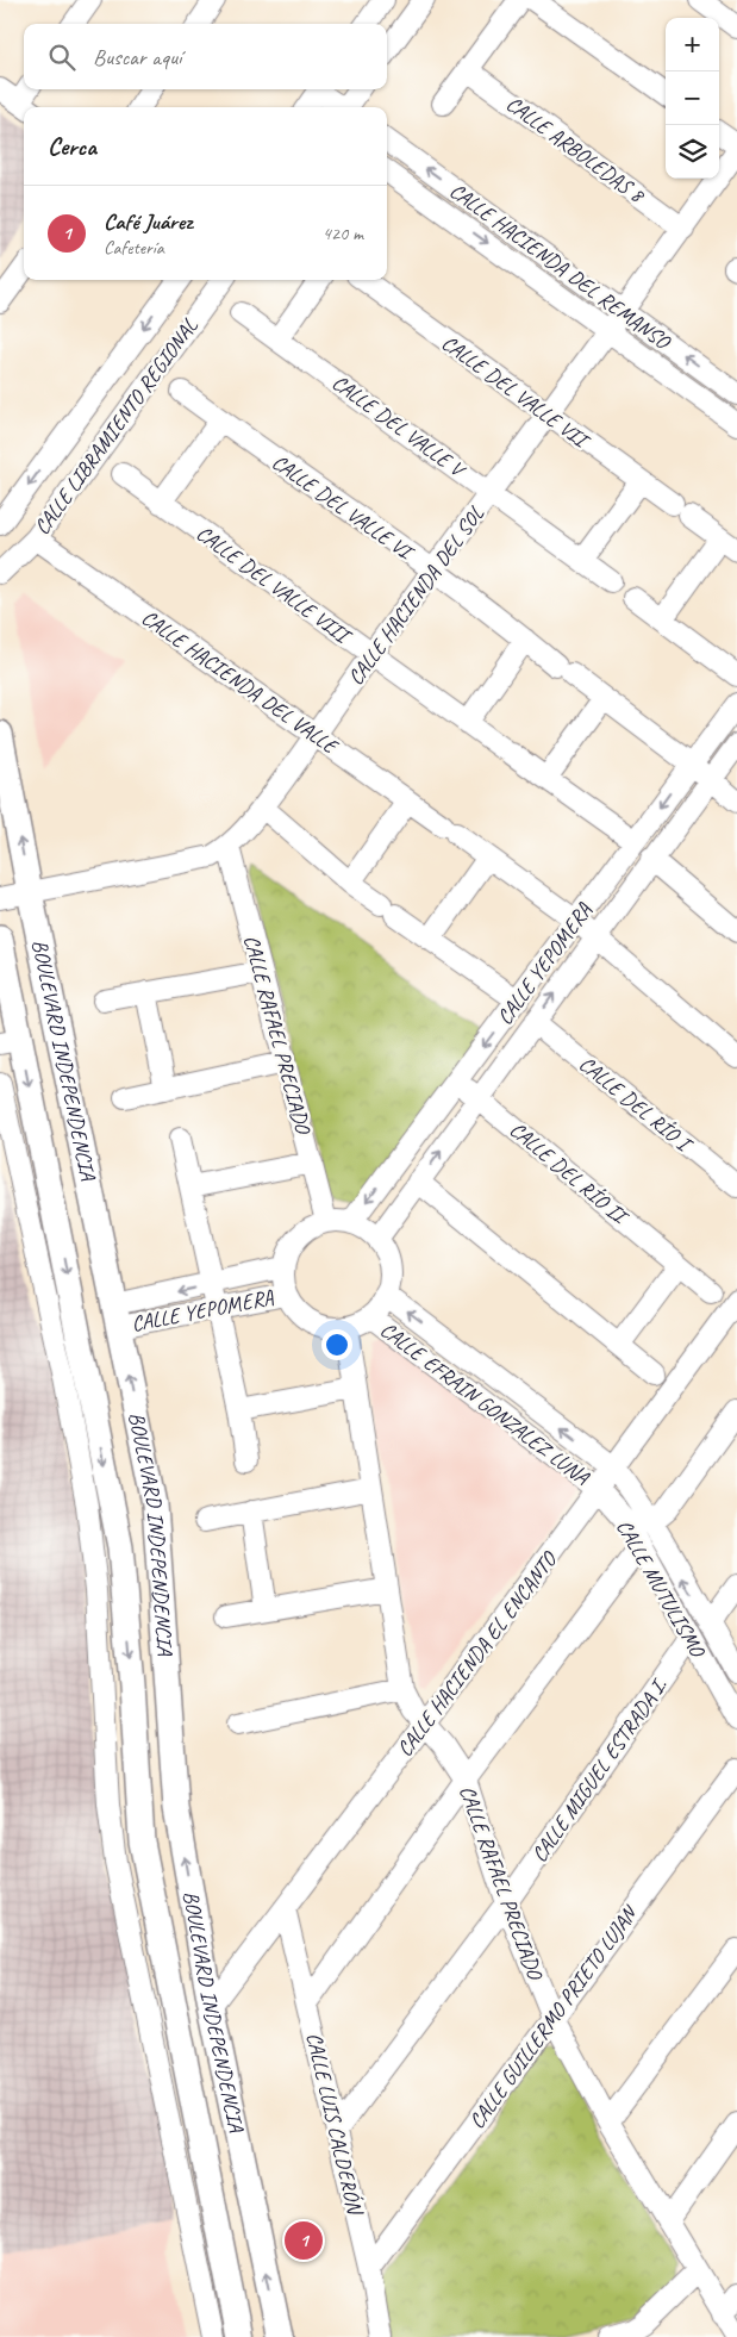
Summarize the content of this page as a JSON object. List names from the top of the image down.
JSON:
{
  "streets": {
    "main road": ["BOULEVARD INDEPENDENCIA"],
    "street": [
      "CALLE ARBOLEDAS 8",
      "CALLE HACIENDA DEL REMANSO",
      "CALLE DEL VALLE VII",
      "CALLE DEL VALLE V",
      "CALLE LIBRAMIENTO REGIONAL",
      "CALLE DEL VALLE VI",
      "CALLE DEL VALLE VIII",
      "CALLE HACIENDA DEL SOL",
      "CALLE HACIENDA DEL VALLE",
      "CALLE YEPOMERA",
      "CALLE RAFAEL PRECIADO",
      "CALLE DEL RÍO I",
      "CALLE DEL RÍO II",
      "CALLE EFRAIN GONZALEZ LUNA",
      "CALLE MUTULISMO",
      "CALLE HACIENDA EL ENCANTO",
      "CALLE MIGUEL ESTRADA I.",
      "CALLE GUILLERMO PRIETO LUJAN",
      "CALLE LUIS CALDERÓN"
    ]
  },
  "crossings": [
    ["CALLE ARBOLEDAS 8", "CALLE HACIENDA DEL SOL"],
    ["CALLE HACIENDA DEL REMANSO", "CALLE HACIENDA DEL SOL"],
    ["CALLE DEL VALLE VII", "CALLE HACIENDA DEL SOL"],
    ["CALLE DEL VALLE V", "CALLE HACIENDA DEL SOL"],
    ["CALLE LIBRAMIENTO REGIONAL", "CALLE HACIENDA DEL VALLE"],
    ["CALLE DEL VALLE VI", "CALLE HACIENDA DEL SOL"],
    ["CALLE DEL VALLE VI", "CALLE YEPOMERA"],
    ["CALLE DEL VALLE VIII", "CALLE HACIENDA DEL SOL"],
    ["CALLE DEL VALLE VIII", "CALLE YEPOMERA"],
    ["CALLE HACIENDA DEL SOL", "CALLE HACIENDA DEL VALLE"],
    ["CALLE HACIENDA DEL SOL", "CALLE RAFAEL PRECIADO"],
    ["CALLE HACIENDA DEL SOL", "BOULEVARD INDEPENDENCIA"],
    ["CALLE HACIENDA DEL VALLE", "CALLE YEPOMERA"],
    ["CALLE YEPOMERA", "CALLE RAFAEL PRECIADO"],
    ["CALLE YEPOMERA", "BOULEVARD INDEPENDENCIA"],
    ["CALLE YEPOMERA", "CALLE DEL RÍO I"],
    ["CALLE YEPOMERA", "CALLE DEL RÍO II"],
    ["CALLE YEPOMERA", "CALLE EFRAIN GONZALEZ LUNA"],
    ["CALLE RAFAEL PRECIADO", "CALLE EFRAIN GONZALEZ LUNA"],
    ["CALLE RAFAEL PRECIADO", "CALLE HACIENDA EL ENCANTO"],
    ["CALLE RAFAEL PRECIADO", "CALLE MIGUEL ESTRADA I."],
    ["CALLE RAFAEL PRECIADO", "CALLE GUILLERMO PRIETO LUJAN"],
    ["BOULEVARD INDEPENDENCIA", "CALLE HACIENDA EL ENCANTO"],
    ["CALLE EFRAIN GONZALEZ LUNA", "CALLE MUTULISMO"],
    ["CALLE EFRAIN GONZALEZ LUNA", "CALLE HACIENDA EL ENCANTO"],
    ["CALLE MUTULISMO", "CALLE HACIENDA EL ENCANTO"],
    ["CALLE MUTULISMO", "CALLE MIGUEL ESTRADA I."],
    ["CALLE HACIENDA EL ENCANTO", "CALLE LUIS CALDERÓN"],
    ["CALLE MIGUEL ESTRADA I.", "CALLE LUIS CALDERÓN"],
    ["CALLE GUILLERMO PRIETO LUJAN", "CALLE LUIS CALDERÓN"]
  ],
  "page": {
    "map_buttons": ["+", "−"],
    "search": "Buscar aquí",
    "heading": "Cerca",
    "list": [
      {
        "mark": "1",
        "name": "Café Juárez",
        "note": "Cafetería",
        "value": "420 m"
      }
    ],
    "pins": "1"
  }
}
